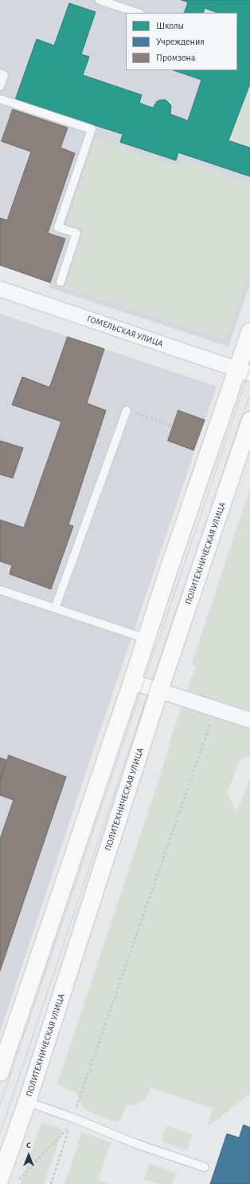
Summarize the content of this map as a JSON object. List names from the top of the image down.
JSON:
{
  "streets": {
    "main road": ["ПОЛИТЕХНИЧЕСКАЯ УЛИЦА"],
    "street": ["ГОМЕЛЬСКАЯ УЛИЦА"]
  },
  "legend": ["Школы", "Учреждения", "Промзона"],
  "north": "top"
}
